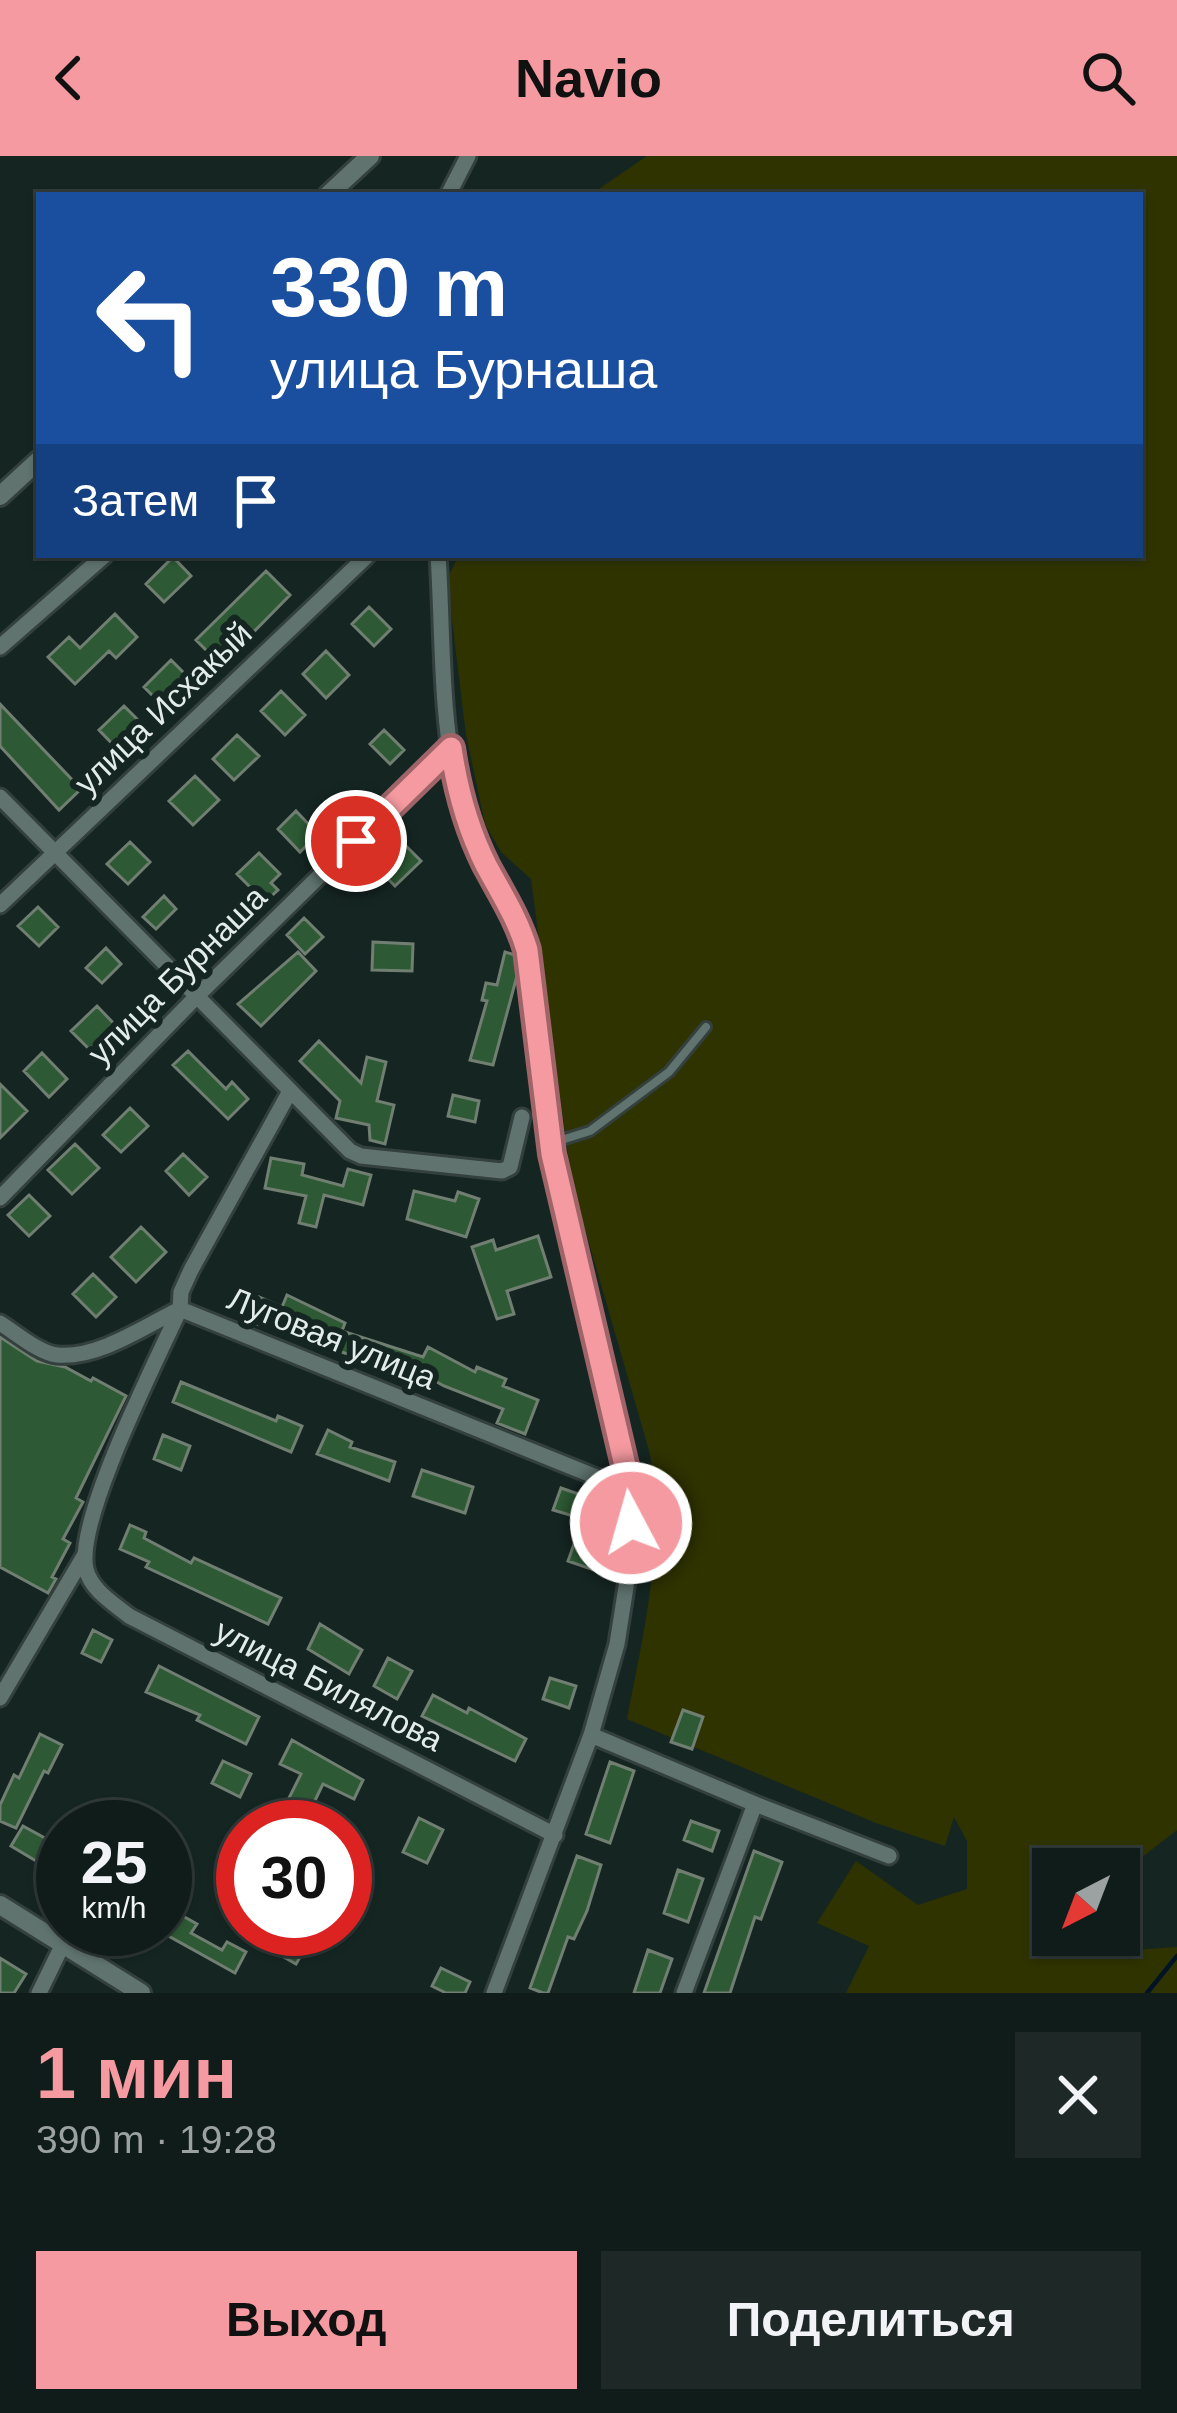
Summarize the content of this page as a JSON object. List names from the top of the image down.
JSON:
{
  "streets": {
    "street": [
      "улица Исхакый",
      "улица Бурнаша",
      "Луговая улица",
      "улица Билялова"
    ]
  },
  "north": "bottom left",
  "page": {
    "header": "Navio",
    "turn": ["330 m", "улица Бурнаша"],
    "then": "Затем",
    "speed": "25 km/h",
    "limit": "30",
    "heading": ["1 мин", "390 m · 19:28"],
    "buttons": ["Выход", "Поделиться"]
  }
}
